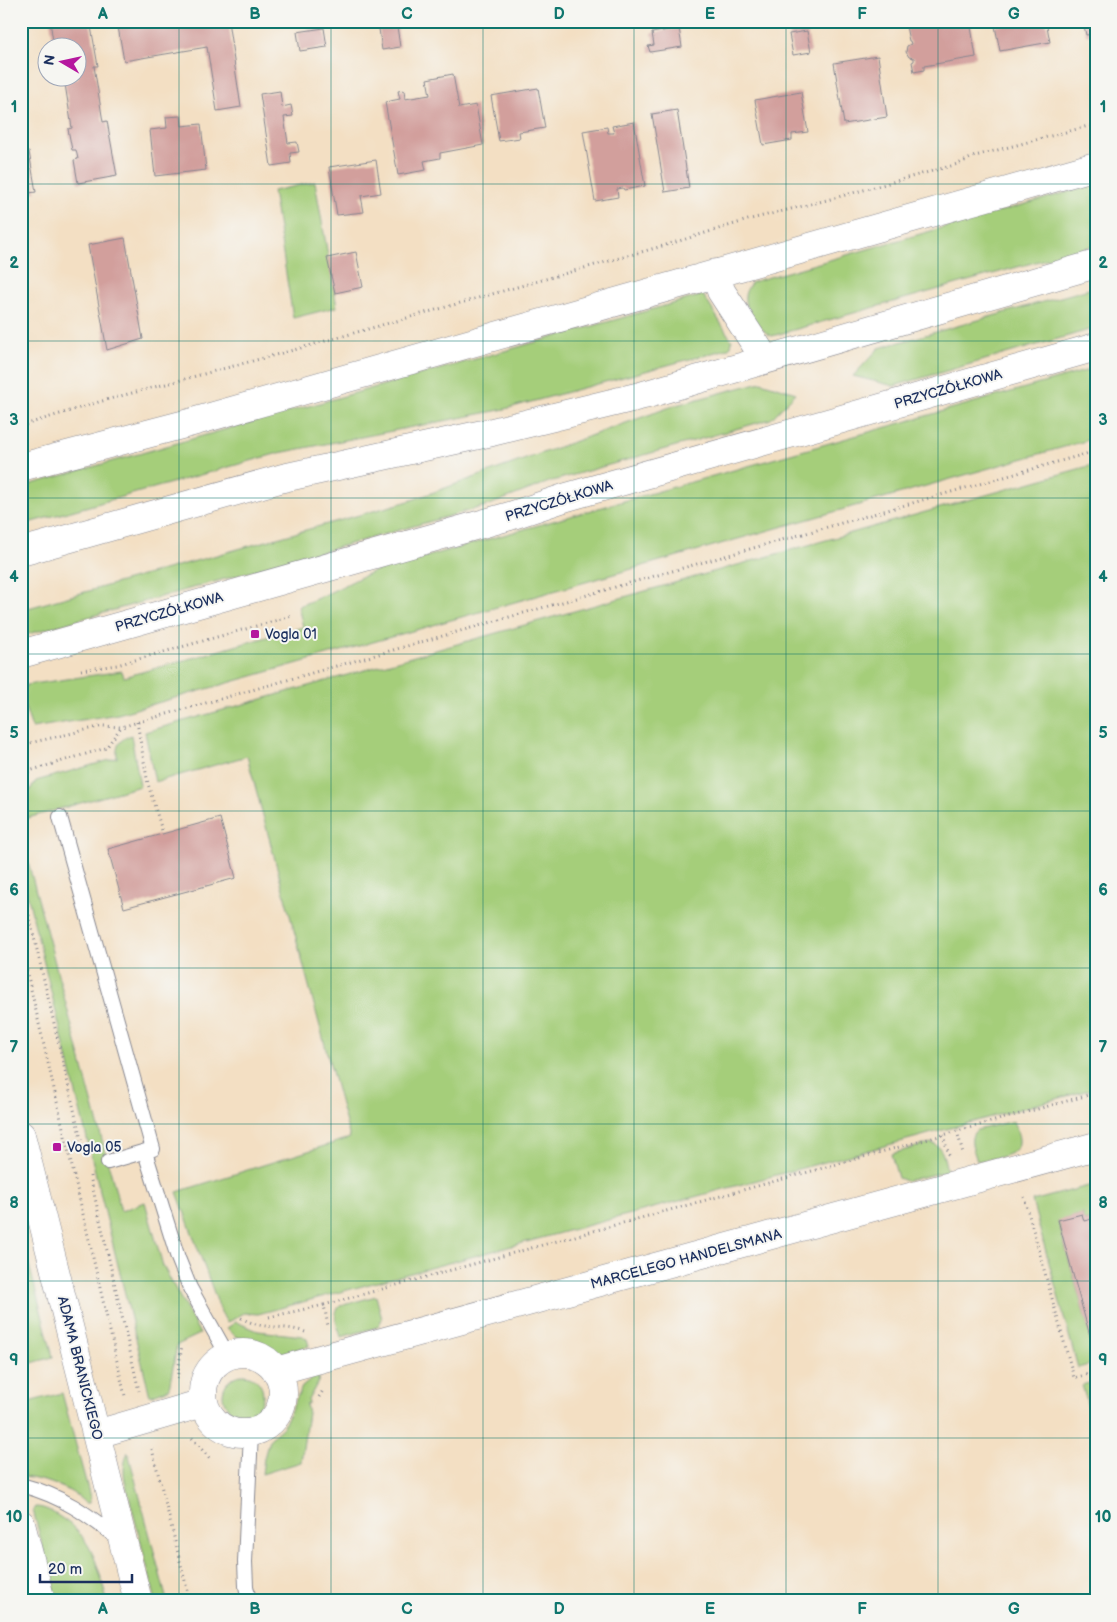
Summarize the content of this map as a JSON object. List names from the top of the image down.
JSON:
{
  "streets": {
    "main road": ["PRZYCZÓŁKOWA", "MARCELEGO HANDELSMANA", "ADAMA BRANICKIEGO"]
  },
  "places": {
    "transit": ["Vogla 01", "Vogla 05"]
  },
  "scale_bar": "20 m",
  "north": "left",
  "grid": {
    "columns": [
      "A",
      "B",
      "C",
      "D",
      "E",
      "F",
      "G"
    ],
    "rows": [
      "1",
      "2",
      "3",
      "4",
      "5",
      "6",
      "7",
      "8",
      "9",
      "10"
    ]
  }
}
